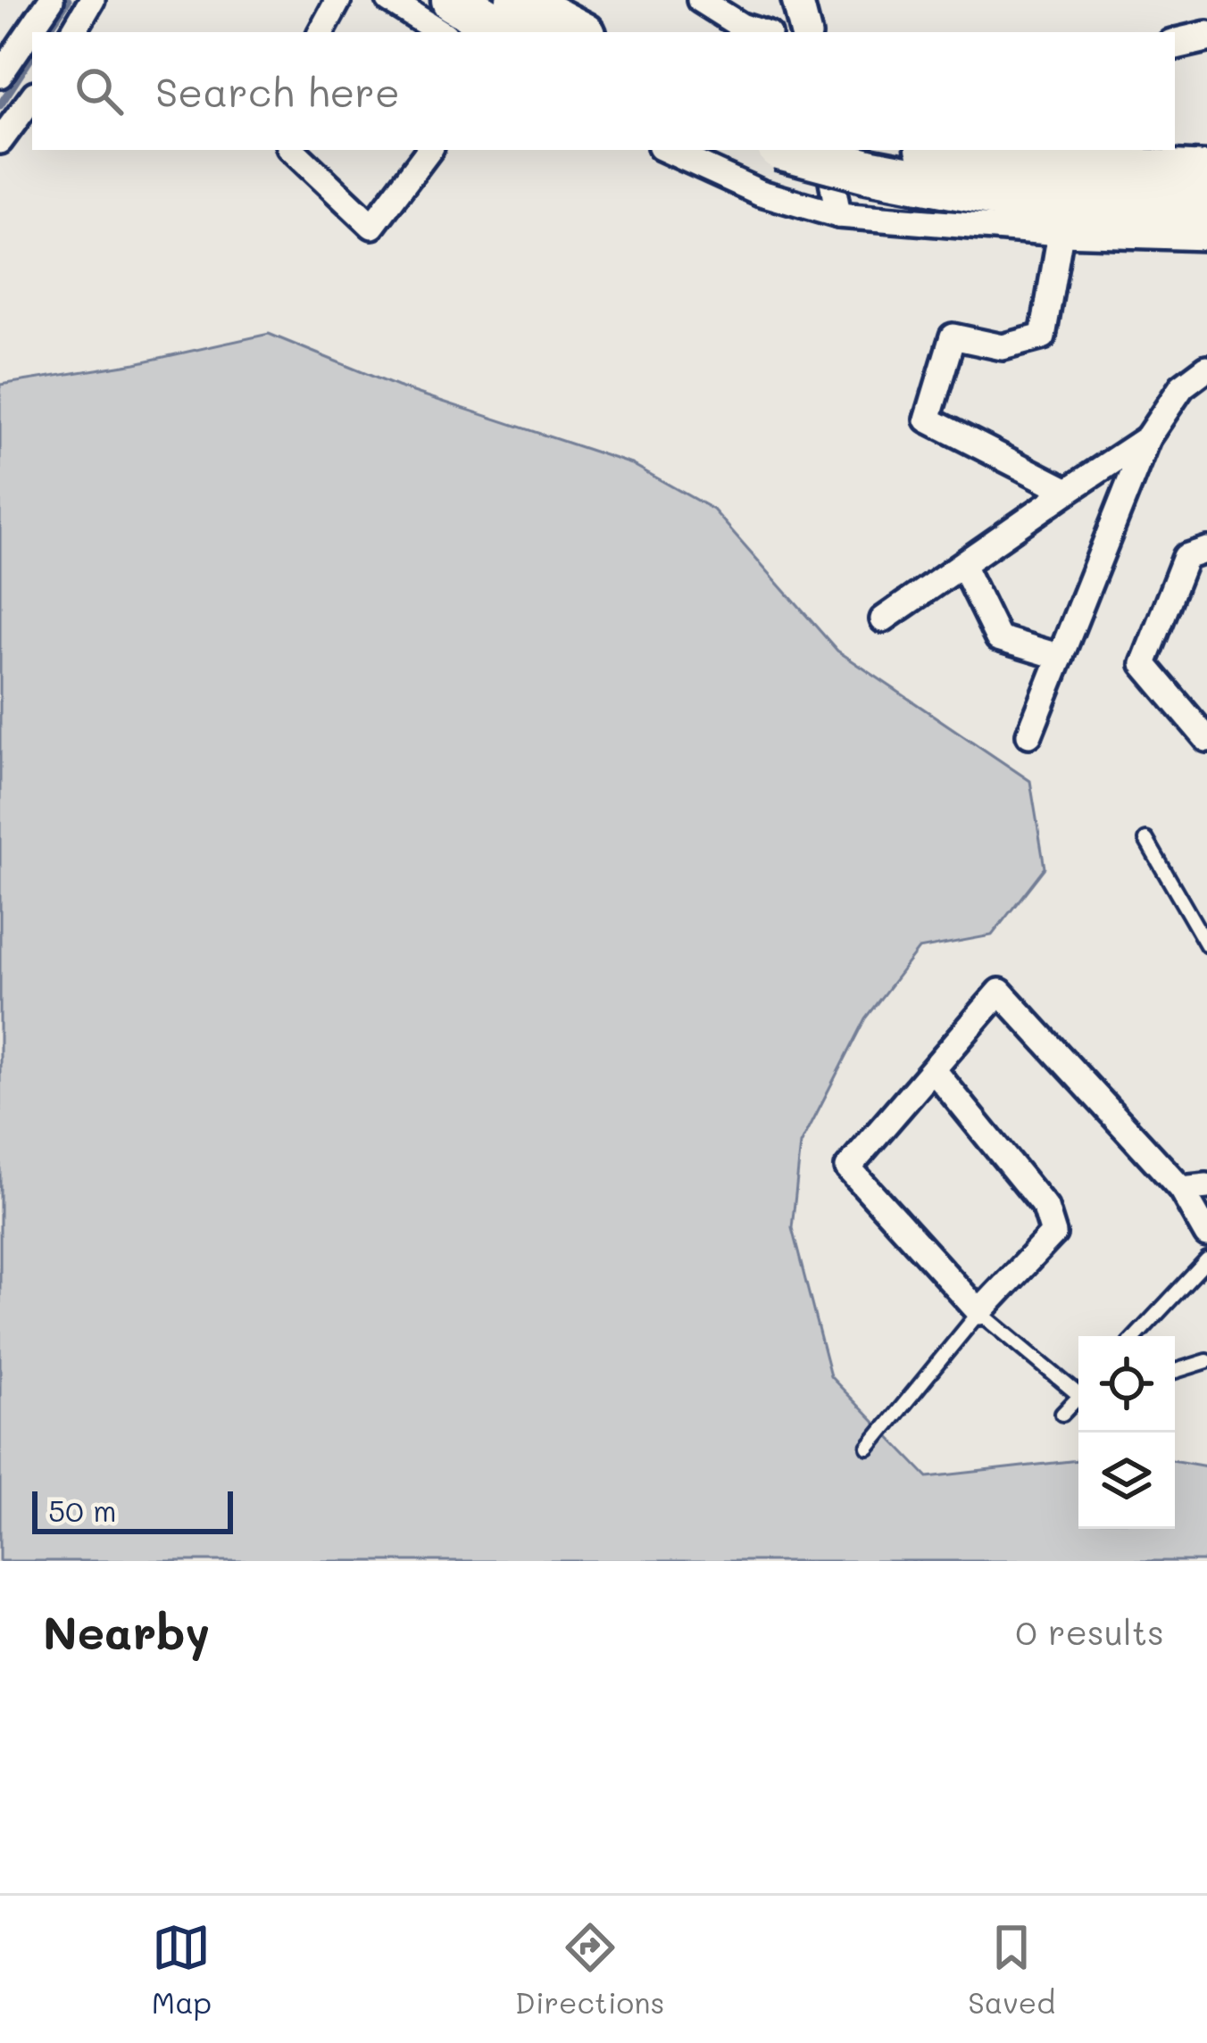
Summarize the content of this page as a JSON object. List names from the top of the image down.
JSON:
{
  "scale_bar": "50 m",
  "page": {
    "search": "Search here",
    "scale": "50 m",
    "heading": ["Nearby", "0 results"],
    "nav": ["Map", "Directions", "Saved"]
  }
}
